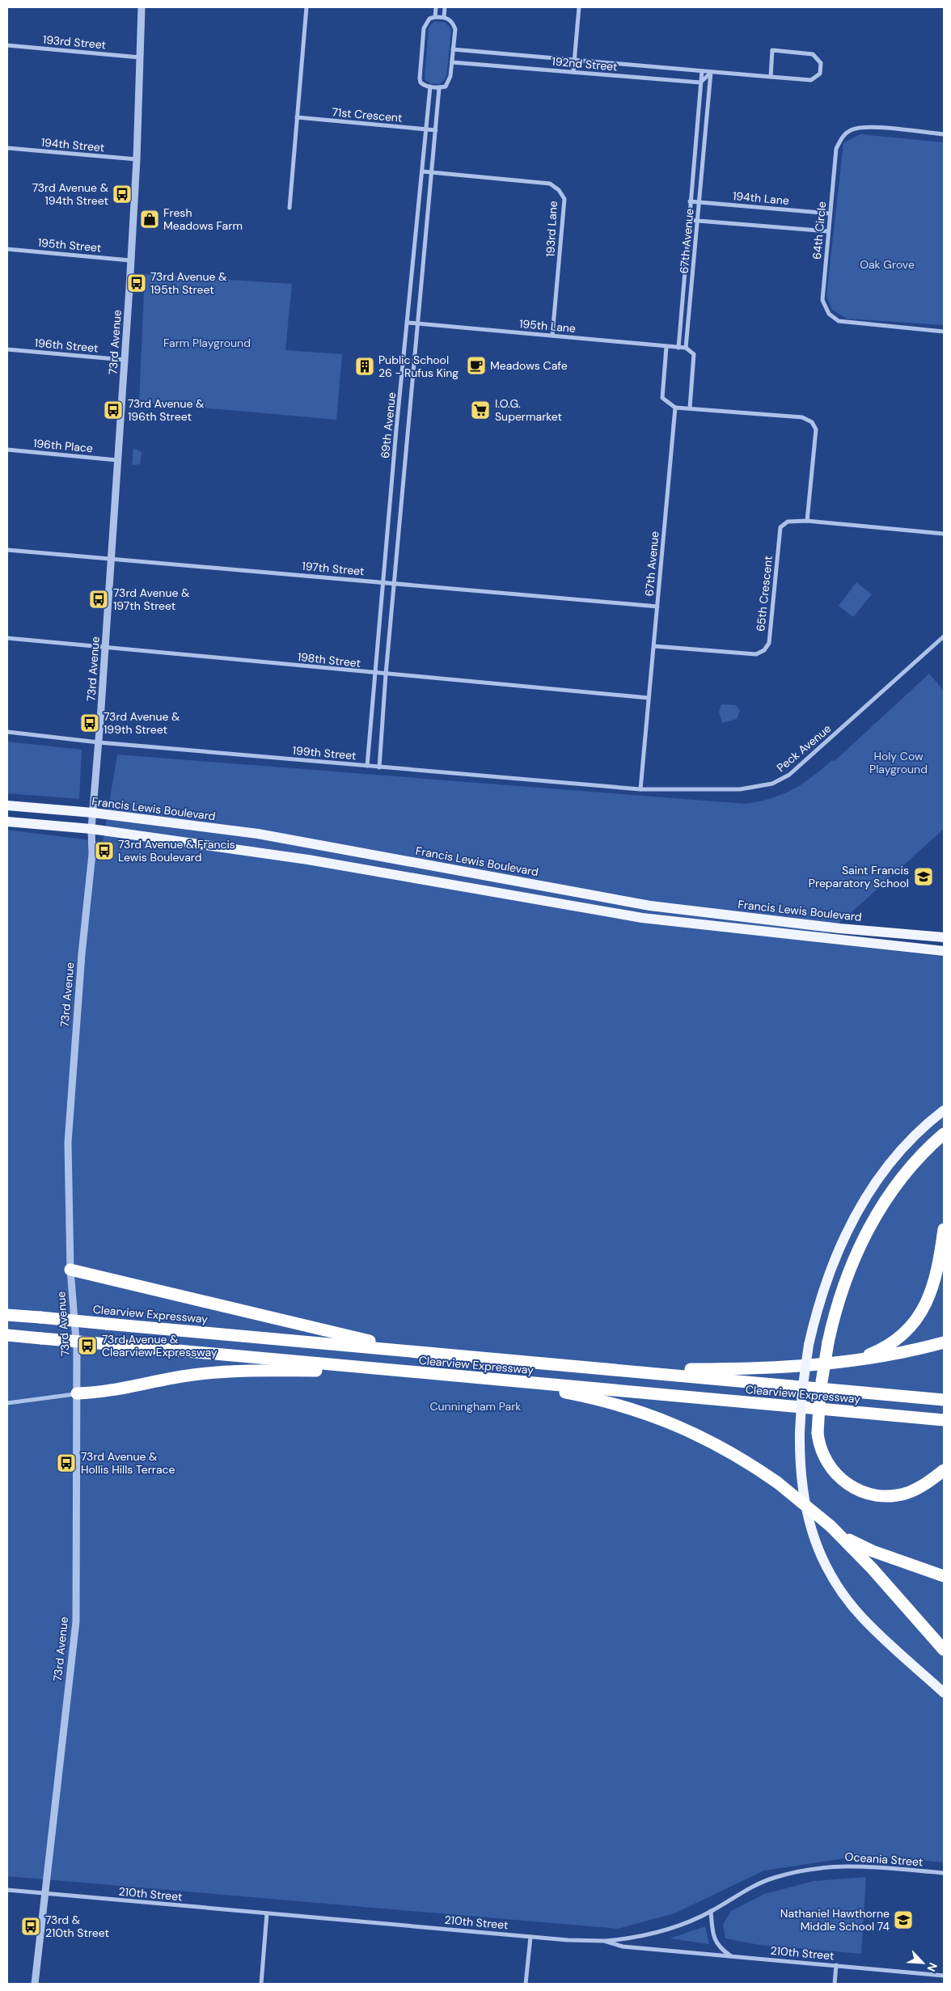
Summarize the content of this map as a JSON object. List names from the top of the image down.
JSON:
{
  "streets": {
    "highway": ["Clearview Expressway"],
    "main road": ["Francis Lewis Boulevard"],
    "street": [
      "193rd Street",
      "192nd Street",
      "71st Crescent",
      "194th Street",
      "194th Lane",
      "193rd Lane",
      "64th Circle",
      "67th Avenue",
      "195th Street",
      "195th Lane",
      "73rd Avenue",
      "196th Street",
      "69th Avenue",
      "196th Place",
      "197th Street",
      "65th Crescent",
      "198th Street",
      "Peck Avenue",
      "199th Street",
      "Oceania Street",
      "210th Street"
    ]
  },
  "crossings": [
    ["193rd Street", "73rd Avenue"],
    ["192nd Street", "67th Avenue"],
    ["71st Crescent", "69th Avenue"],
    ["194th Street", "73rd Avenue"],
    ["194th Lane", "64th Circle"],
    ["194th Lane", "67th Avenue"],
    ["193rd Lane", "195th Lane"],
    ["193rd Lane", "69th Avenue"],
    ["67th Avenue", "195th Lane"],
    ["67th Avenue", "197th Street"],
    ["67th Avenue", "65th Crescent"],
    ["67th Avenue", "198th Street"],
    ["67th Avenue", "Peck Avenue"],
    ["67th Avenue", "199th Street"],
    ["195th Street", "73rd Avenue"],
    ["195th Lane", "69th Avenue"],
    ["73rd Avenue", "196th Street"],
    ["73rd Avenue", "196th Place"],
    ["73rd Avenue", "197th Street"],
    ["73rd Avenue", "198th Street"],
    ["73rd Avenue", "199th Street"],
    ["73rd Avenue", "Francis Lewis Boulevard"],
    ["73rd Avenue", "210th Street"],
    ["69th Avenue", "197th Street"],
    ["69th Avenue", "198th Street"],
    ["69th Avenue", "199th Street"],
    ["Peck Avenue", "199th Street"],
    ["Oceania Street", "210th Street"]
  ],
  "parks": [
    "Oak Grove",
    "Farm Playground",
    "Holy Cow Playground",
    "Cunningham Park"
  ],
  "places": {
    "bus stop": [
      "73rd Avenue & 194th Street",
      "73rd Avenue & 195th Street",
      "73rd Avenue & 196th Street",
      "73rd Avenue & 197th Street",
      "73rd Avenue & 199th Street",
      "73rd Avenue & Francis Lewis Boulevard",
      "73rd Avenue & Clearview Expressway",
      "73rd Avenue & Hollis Hills Terrace",
      "73rd & 210th Street"
    ],
    "shop": ["Fresh Meadows Farm"],
    "cafe": ["Meadows Cafe"],
    "building": ["Public School 26 - Rufus King"],
    "supermarket": ["I.O.G. Supermarket"],
    "school or university": ["Saint Francis Preparatory School", "Nathaniel Hawthorne Middle School 74"]
  },
  "north": "bottom right"
}
